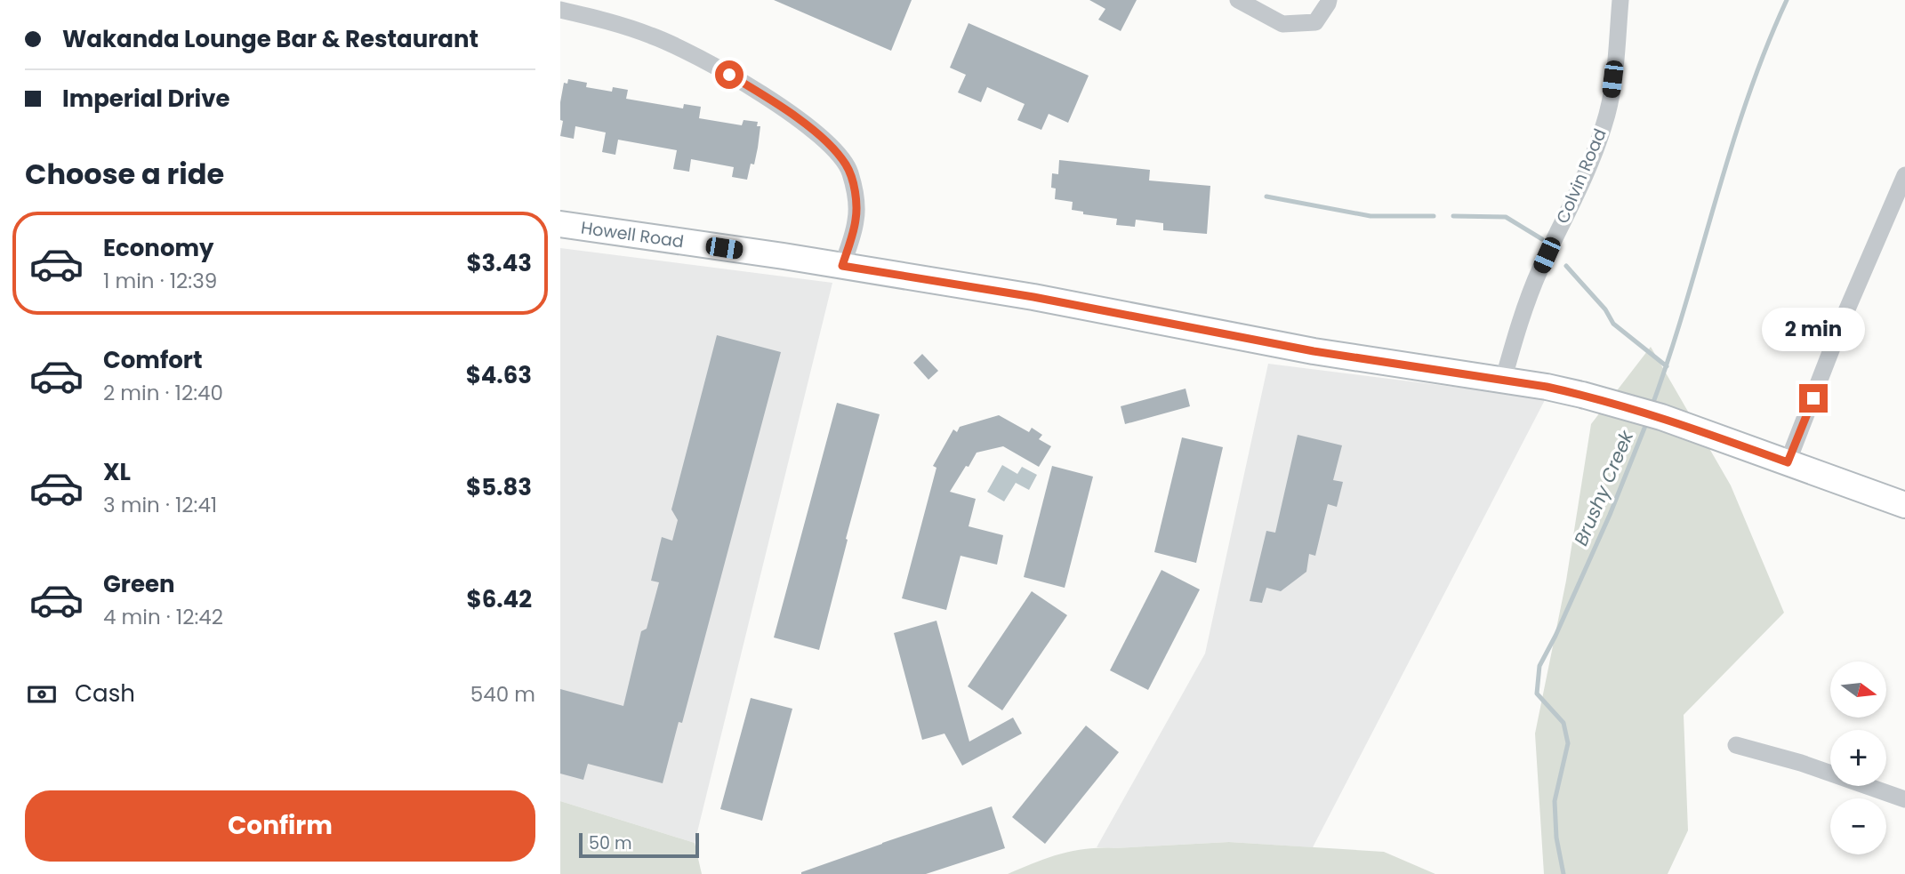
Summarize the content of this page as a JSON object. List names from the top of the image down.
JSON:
{
  "streets": {
    "main road": ["Howell Road"],
    "street": ["Colvin Road"]
  },
  "crossings": [
    ["Colvin Road", "Howell Road"]
  ],
  "water": ["Brushy Creek"],
  "scale_bar": "50 m",
  "north": "right",
  "page": {
    "banner": ["Wakanda Lounge Bar & Restaurant", "Imperial Drive"],
    "heading": "Choose a ride",
    "list": [
      {
        "name": "Economy",
        "note": "1 min · 12:39",
        "value": "$3.43"
      },
      {
        "name": "Comfort",
        "note": "2 min · 12:40",
        "value": "$4.63"
      },
      {
        "name": "XL",
        "note": "3 min · 12:41",
        "value": "$5.83"
      },
      {
        "name": "Green",
        "note": "4 min · 12:42",
        "value": "$6.42"
      }
    ],
    "bubble": "2 min",
    "pay": ["Cash", "540 m"],
    "map_buttons": ["+", "−"],
    "buttons": "Confirm",
    "scale": "50 m"
  }
}
